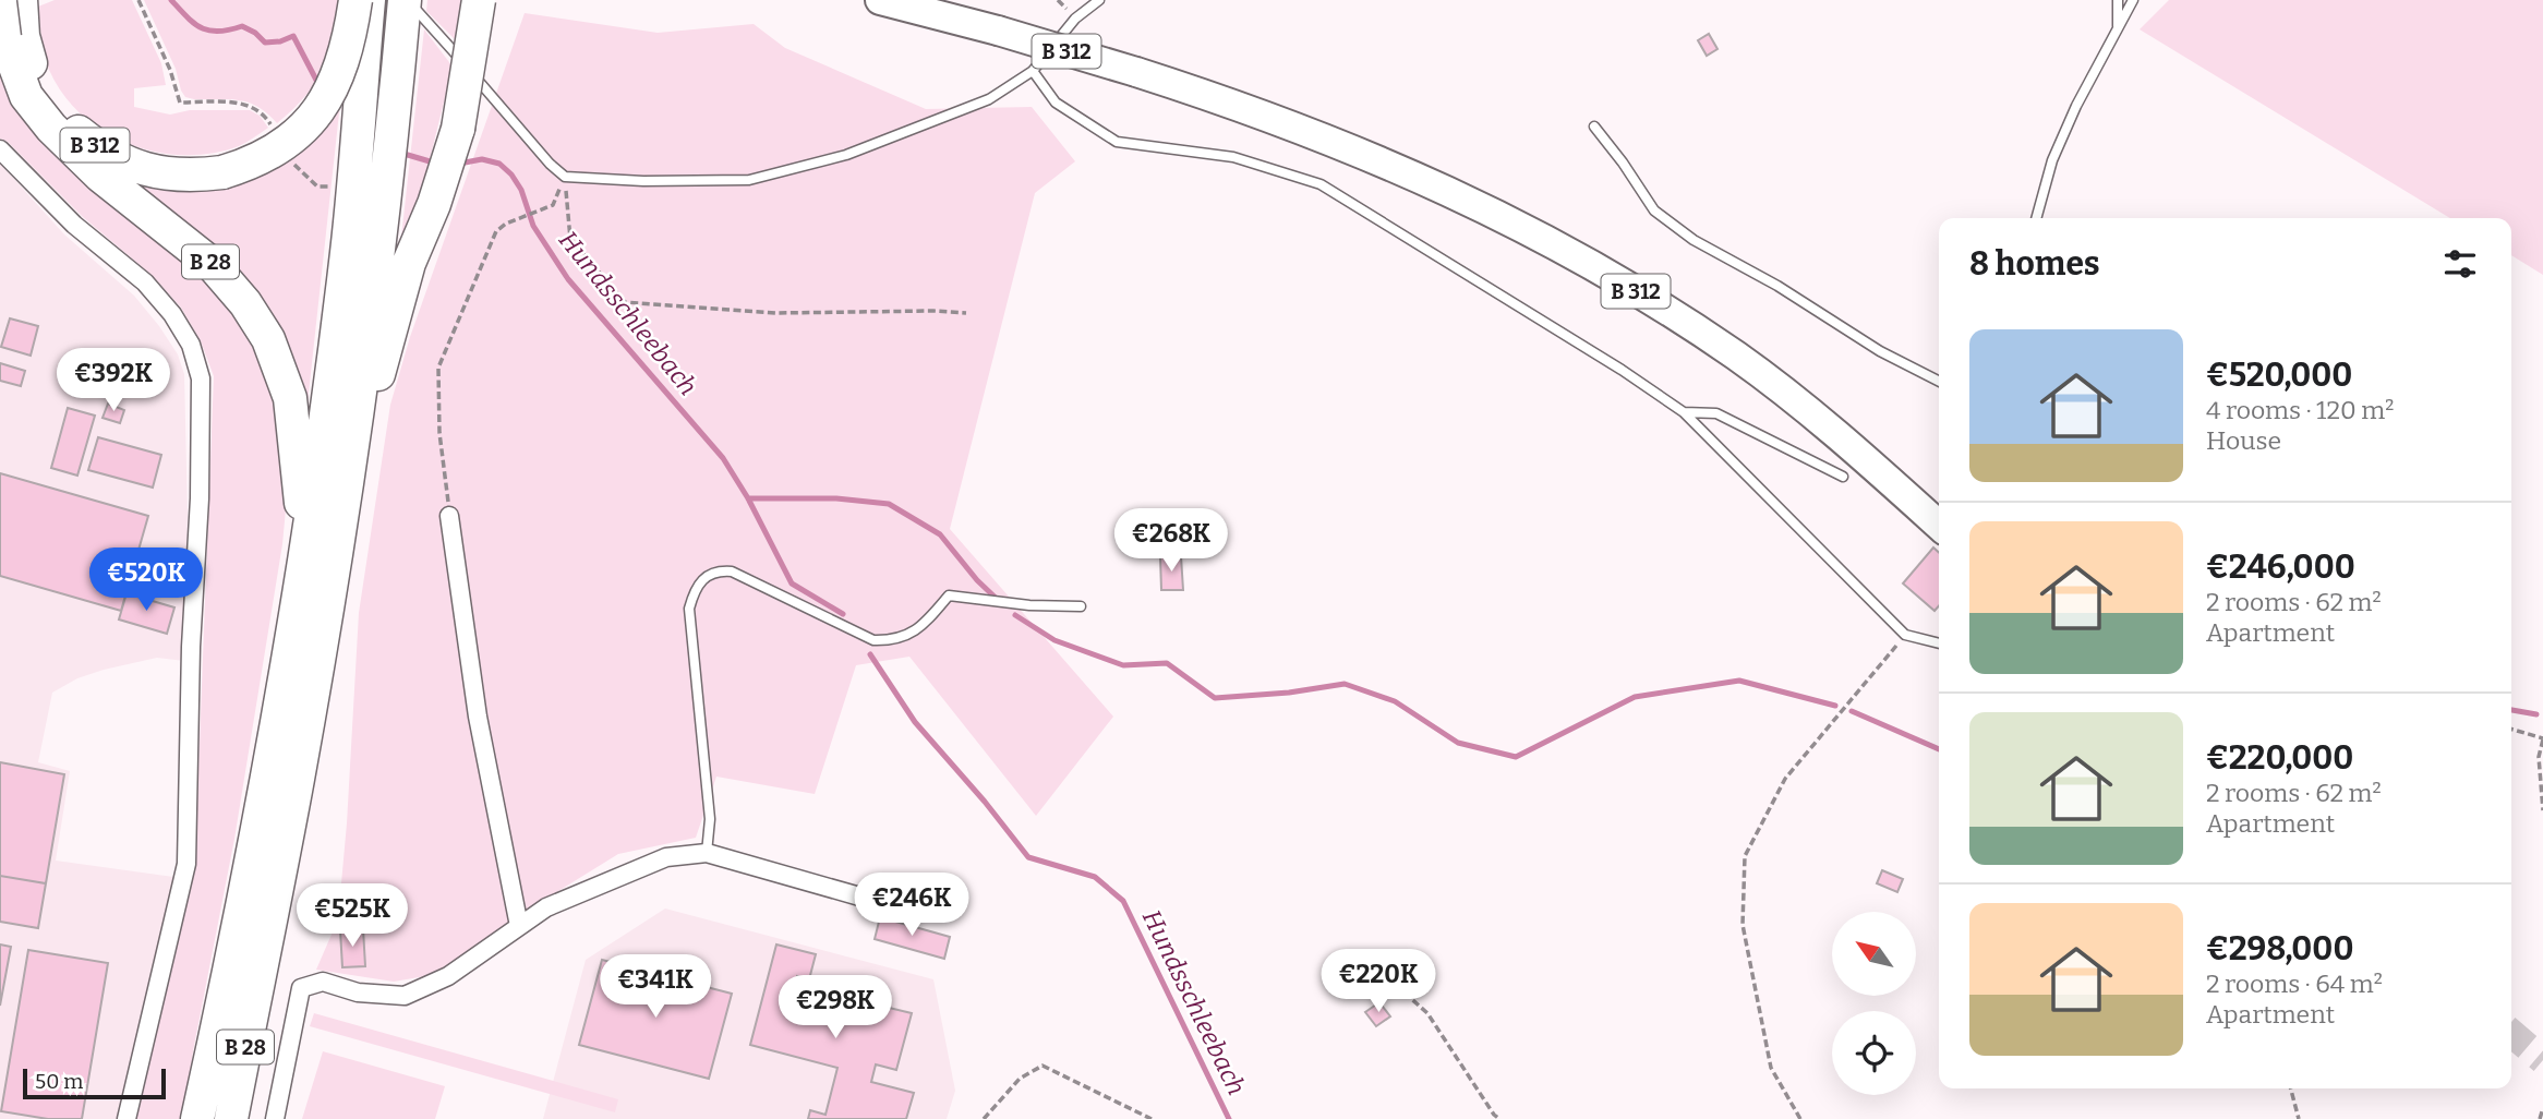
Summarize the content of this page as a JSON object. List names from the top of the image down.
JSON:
{
  "streets": {
    "highway": ["B 312", "B 28"]
  },
  "crossings": [
    ["B 312", "B 28"]
  ],
  "water": ["Hundsschleebach"],
  "scale_bar": "50 m",
  "north": "top left",
  "page": {
    "heading": "8 homes",
    "list": [
      {
        "name": "€520,000",
        "note": "4 rooms · 120 m² · House"
      },
      {
        "name": "€246,000",
        "note": "2 rooms · 62 m² · Apartment"
      },
      {
        "name": "€220,000",
        "note": "2 rooms · 62 m² · Apartment"
      },
      {
        "name": "€298,000",
        "note": "2 rooms · 64 m² · Apartment"
      }
    ],
    "price": [
      "€392K",
      "€268K",
      "€520K",
      "€246K",
      "€525K",
      "€220K",
      "€341K",
      "€298K"
    ],
    "scale": "50 m"
  }
}
